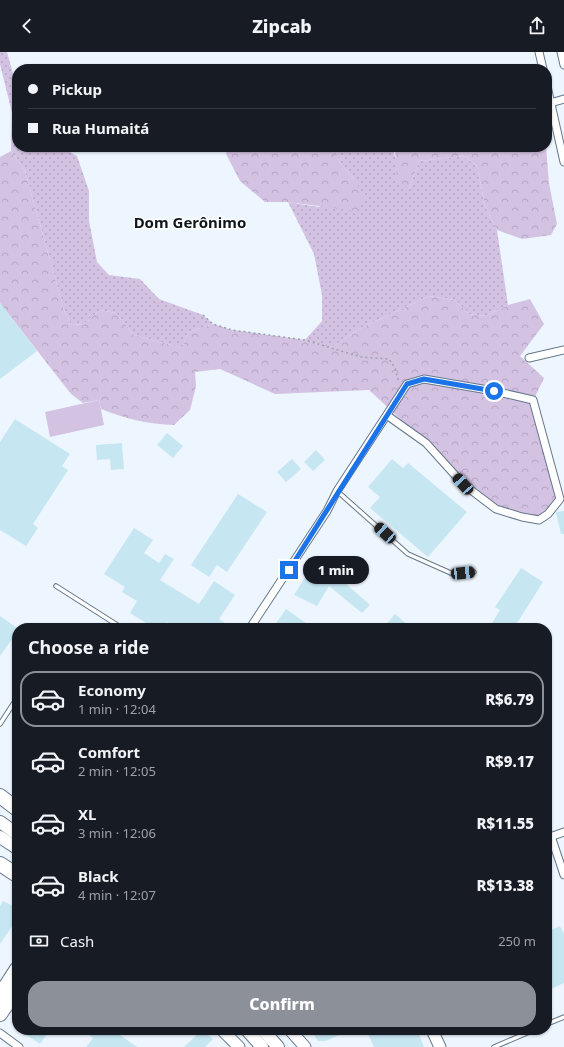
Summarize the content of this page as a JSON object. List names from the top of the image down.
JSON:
{
  "districts": ["Dom Gerônimo"],
  "page": {
    "header": "Zipcab",
    "banner": ["Pickup", "Rua Humaitá"],
    "bubble": "1 min",
    "heading": "Choose a ride",
    "list": [
      {
        "name": "Economy",
        "note": "1 min · 12:04",
        "value": "R$6.79"
      },
      {
        "name": "Comfort",
        "note": "2 min · 12:05",
        "value": "R$9.17"
      },
      {
        "name": "XL",
        "note": "3 min · 12:06",
        "value": "R$11.55"
      },
      {
        "name": "Black",
        "note": "4 min · 12:07",
        "value": "R$13.38"
      }
    ],
    "pay": ["Cash", "250 m"],
    "buttons": "Confirm"
  }
}
